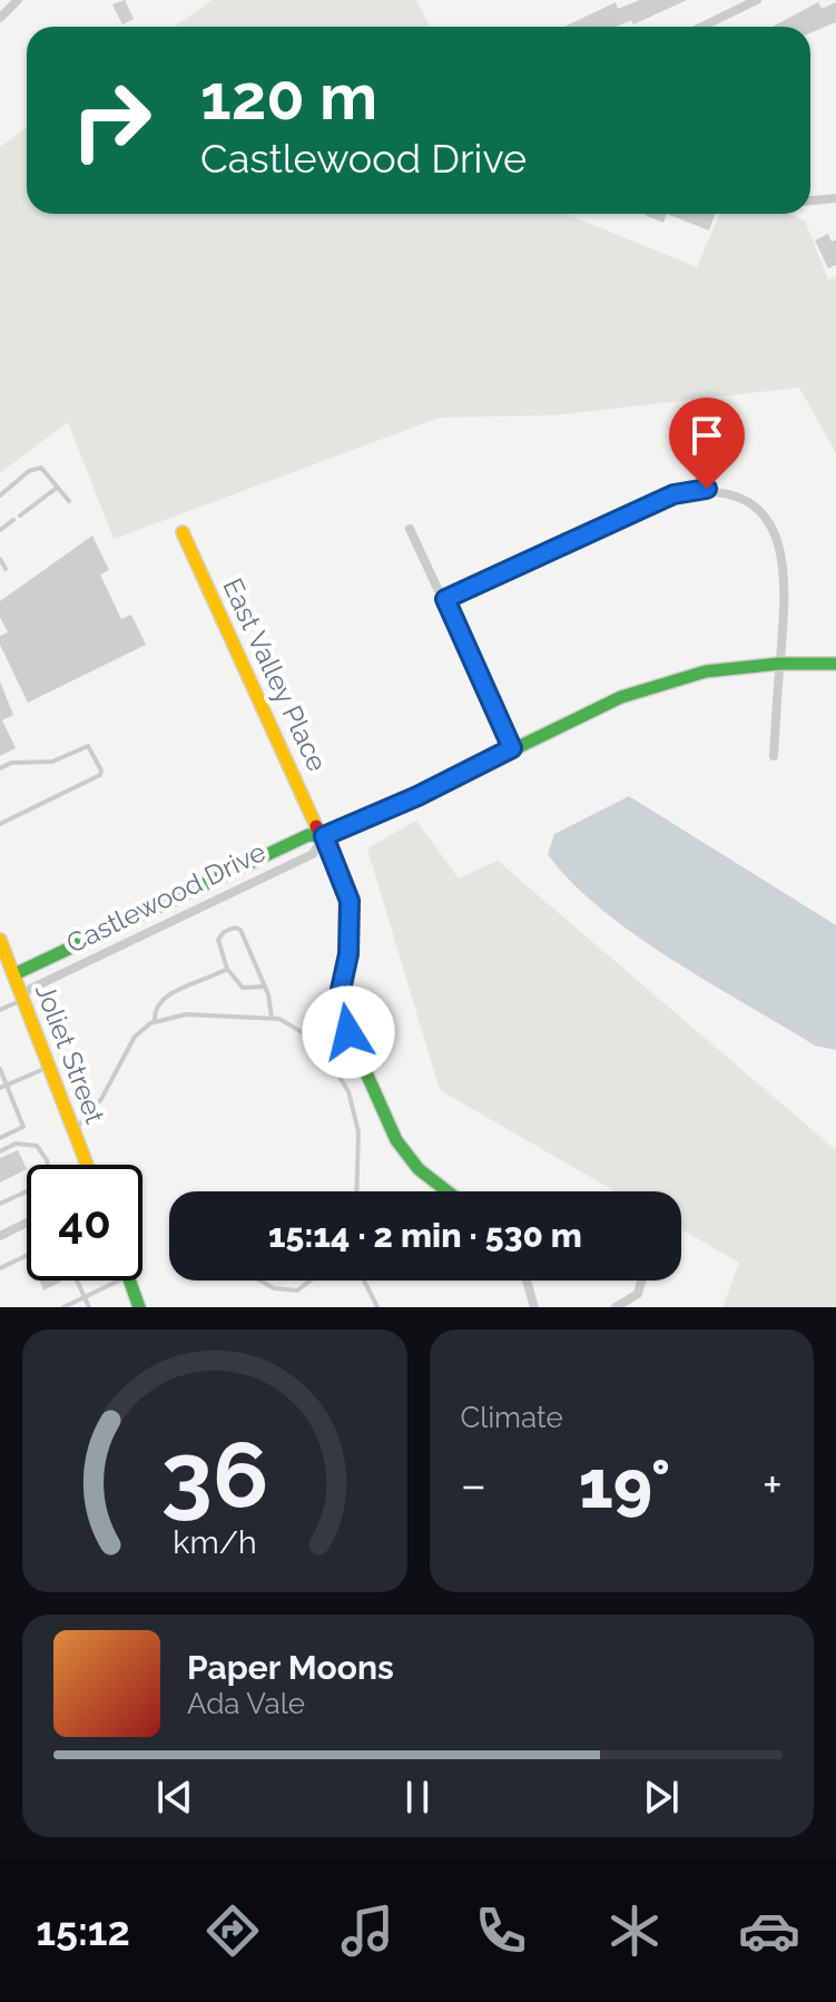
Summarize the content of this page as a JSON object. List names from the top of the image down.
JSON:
{
  "streets": {
    "street": ["East Valley Place", "Castlewood Drive", "Joliet Street"]
  },
  "crossings": [
    ["East Valley Place", "Castlewood Drive"],
    ["Castlewood Drive", "Joliet Street"]
  ],
  "page": {
    "turn": ["120 m", "Castlewood Drive"],
    "limit": "40",
    "trip": "15:14 · 2 min · 530 m",
    "tile": "Climate",
    "heat": ["−", "19°", "+"],
    "song": ["Paper Moons", "Ada Vale"],
    "tabs": "15:12",
    "gauge": ["36", "km/h"]
  }
}
